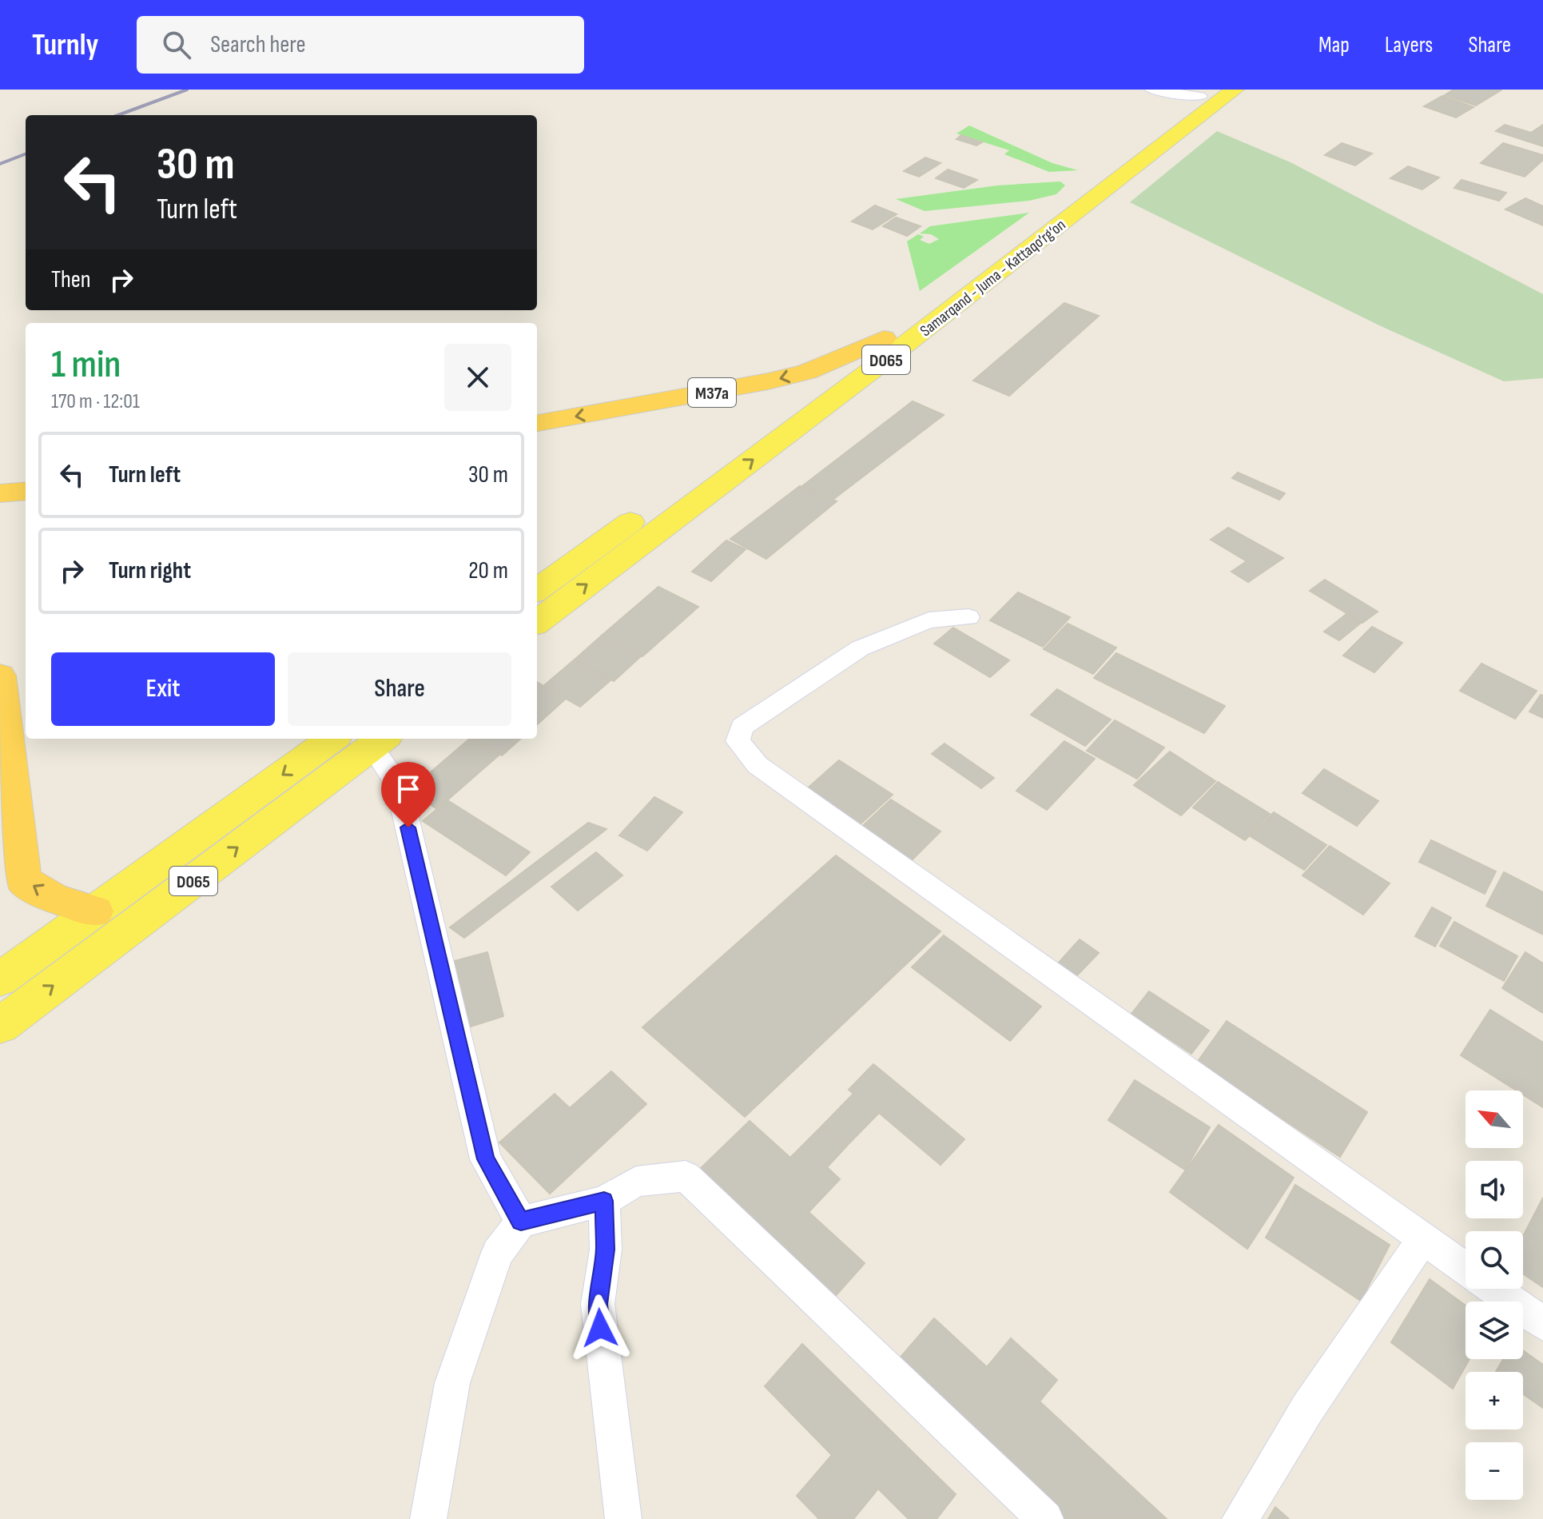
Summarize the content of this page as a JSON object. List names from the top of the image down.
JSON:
{
  "streets": {
    "highway": ["M37a"],
    "main road": ["Samarqand - Juma - Kattaqo‘rg‘on", "D065"]
  },
  "crossings": [
    ["Samarqand - Juma - Kattaqo‘rg‘on", "M37a"]
  ],
  "north": "top left",
  "page": {
    "header": "Turnly",
    "search": "Search here",
    "nav": ["Map", "Layers", "Share"],
    "turn": ["30 m", "Turn left"],
    "then": "Then",
    "heading": ["1 min", "170 m · 12:01"],
    "list": [
      {
        "name": "Turn left",
        "value": "30 m"
      },
      {
        "name": "Turn right",
        "value": "20 m"
      }
    ],
    "buttons": ["Exit", "Share"],
    "map_buttons": ["+", "−"]
  }
}
